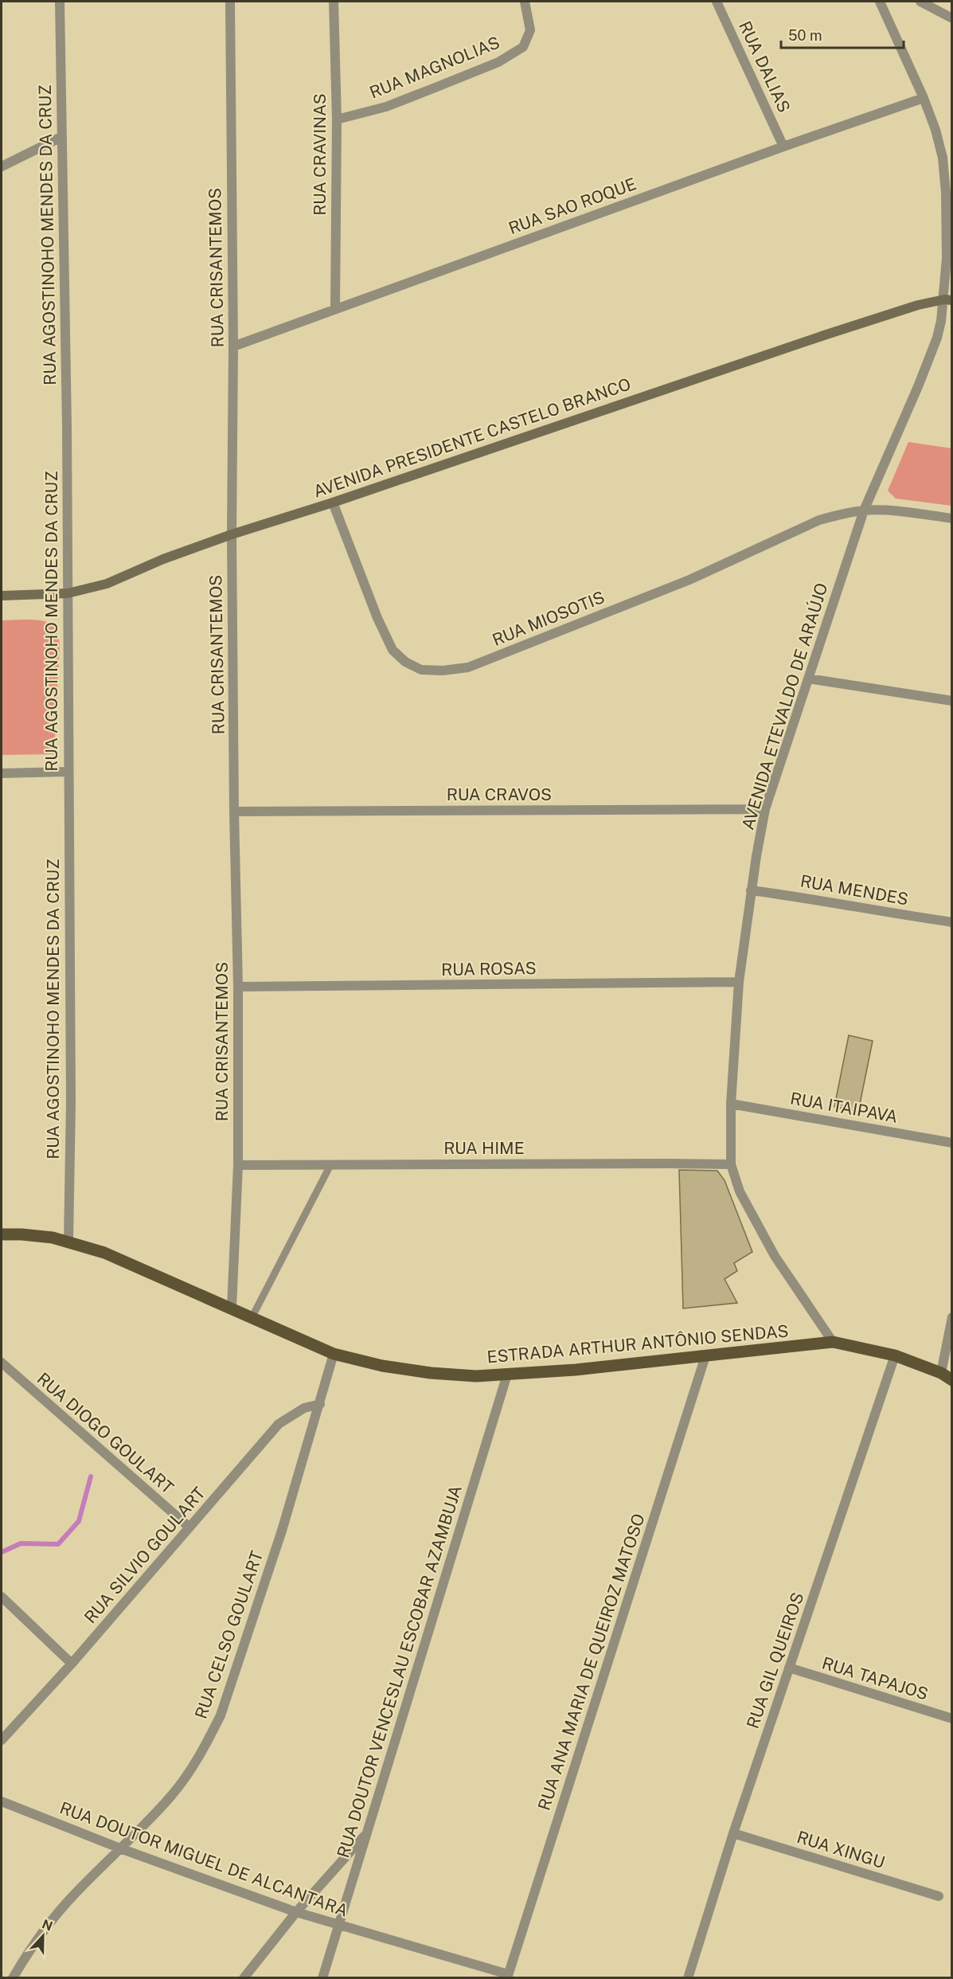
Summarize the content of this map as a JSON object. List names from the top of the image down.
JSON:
{
  "streets": {
    "main road": ["ESTRADA ARTHUR ANTÔNIO SENDAS"],
    "street": [
      "RUA DALIAS",
      "RUA MAGNOLIAS",
      "RUA CRAVINAS",
      "RUA SAO ROQUE",
      "RUA AGOSTINOHO MENDES DA CRUZ",
      "RUA CRISANTEMOS",
      "AVENIDA PRESIDENTE CASTELO BRANCO",
      "RUA MIOSOTIS",
      "AVENIDA ETEVALDO DE ARAÚJO",
      "RUA CRAVOS",
      "RUA MENDES",
      "RUA ROSAS",
      "RUA ITAIPAVA",
      "RUA HIME",
      "RUA DIOGO GOULART",
      "RUA SILVIO GOULART",
      "RUA CELSO GOULART",
      "RUA GIL QUEIROS",
      "RUA ANA MARIA DE QUEIROZ MATOSO",
      "RUA DOUTOR VENCESLAU ESCOBAR AZAMBUJA",
      "RUA TAPAJOS",
      "RUA XINGU",
      "RUA DOUTOR MIGUEL DE ALCANTARA"
    ]
  },
  "crossings": [
    ["RUA DALIAS", "RUA SAO ROQUE"],
    ["RUA MAGNOLIAS", "RUA CRAVINAS"],
    ["RUA CRAVINAS", "RUA SAO ROQUE"],
    ["RUA SAO ROQUE", "RUA CRISANTEMOS"],
    ["RUA SAO ROQUE", "AVENIDA ETEVALDO DE ARAÚJO"],
    ["RUA AGOSTINOHO MENDES DA CRUZ", "AVENIDA PRESIDENTE CASTELO BRANCO"],
    ["RUA AGOSTINOHO MENDES DA CRUZ", "ESTRADA ARTHUR ANTÔNIO SENDAS"],
    ["RUA CRISANTEMOS", "AVENIDA PRESIDENTE CASTELO BRANCO"],
    ["RUA CRISANTEMOS", "RUA CRAVOS"],
    ["RUA CRISANTEMOS", "RUA ROSAS"],
    ["RUA CRISANTEMOS", "RUA HIME"],
    ["RUA CRISANTEMOS", "ESTRADA ARTHUR ANTÔNIO SENDAS"],
    ["AVENIDA PRESIDENTE CASTELO BRANCO", "RUA MIOSOTIS"],
    ["AVENIDA PRESIDENTE CASTELO BRANCO", "AVENIDA ETEVALDO DE ARAÚJO"],
    ["RUA MIOSOTIS", "AVENIDA ETEVALDO DE ARAÚJO"],
    ["AVENIDA ETEVALDO DE ARAÚJO", "RUA CRAVOS"],
    ["AVENIDA ETEVALDO DE ARAÚJO", "RUA MENDES"],
    ["AVENIDA ETEVALDO DE ARAÚJO", "RUA ROSAS"],
    ["AVENIDA ETEVALDO DE ARAÚJO", "RUA ITAIPAVA"],
    ["AVENIDA ETEVALDO DE ARAÚJO", "RUA HIME"],
    ["AVENIDA ETEVALDO DE ARAÚJO", "ESTRADA ARTHUR ANTÔNIO SENDAS"],
    ["ESTRADA ARTHUR ANTÔNIO SENDAS", "RUA CELSO GOULART"],
    ["ESTRADA ARTHUR ANTÔNIO SENDAS", "RUA GIL QUEIROS"],
    ["ESTRADA ARTHUR ANTÔNIO SENDAS", "RUA ANA MARIA DE QUEIROZ MATOSO"],
    ["ESTRADA ARTHUR ANTÔNIO SENDAS", "RUA DOUTOR VENCESLAU ESCOBAR AZAMBUJA"],
    ["RUA DIOGO GOULART", "RUA SILVIO GOULART"],
    ["RUA SILVIO GOULART", "RUA CELSO GOULART"],
    ["RUA CELSO GOULART", "RUA DOUTOR MIGUEL DE ALCANTARA"],
    ["RUA GIL QUEIROS", "RUA TAPAJOS"],
    ["RUA GIL QUEIROS", "RUA XINGU"],
    ["RUA ANA MARIA DE QUEIROZ MATOSO", "RUA DOUTOR MIGUEL DE ALCANTARA"],
    ["RUA DOUTOR VENCESLAU ESCOBAR AZAMBUJA", "RUA DOUTOR MIGUEL DE ALCANTARA"]
  ],
  "scale_bar": "50 m",
  "north": "top"
}
